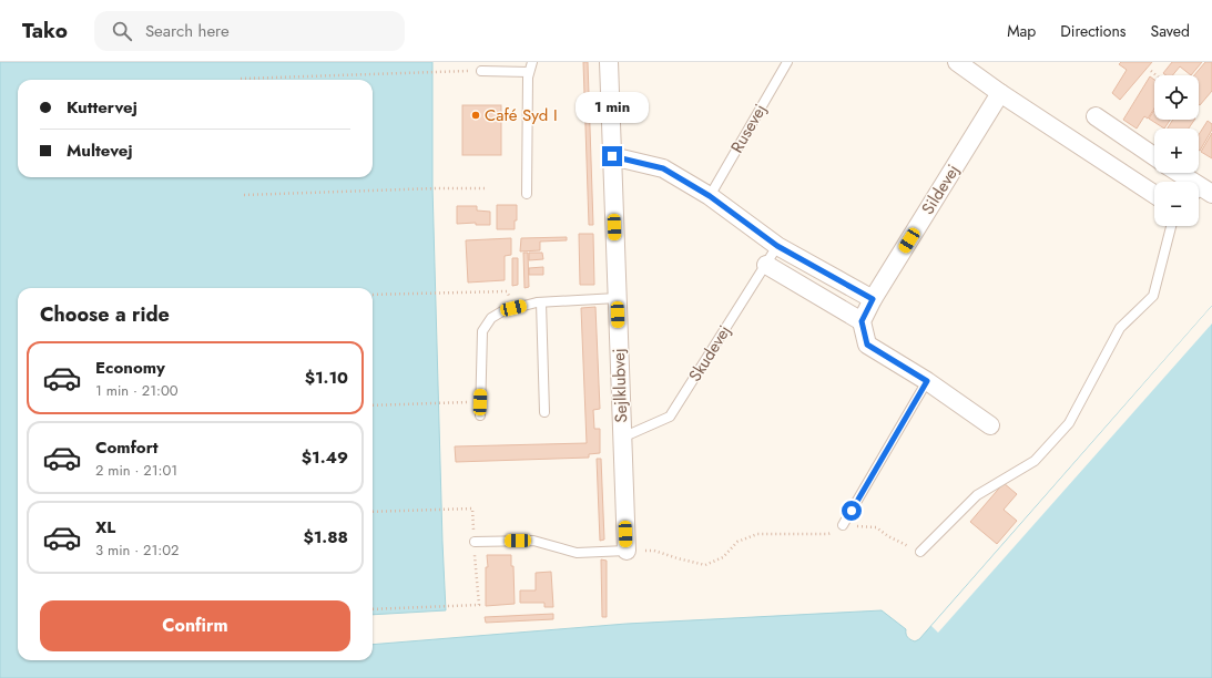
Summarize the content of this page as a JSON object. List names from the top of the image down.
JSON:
{
  "streets": {
    "street": ["Sildevej", "Sejlklubvej"],
    "lane": ["Rusevej", "Skudevej"]
  },
  "crossings": [
    ["Skudevej", "Sejlklubvej"]
  ],
  "places": ["Café Syd I"],
  "page": {
    "header": "Tako",
    "search": "Search here",
    "nav": ["Map", "Directions", "Saved"],
    "map_buttons": ["+", "−"],
    "banner": ["Kuttervej", "Multevej"],
    "bubble": "1 min",
    "heading": "Choose a ride",
    "list": [
      {
        "name": "Economy",
        "note": "1 min · 21:00",
        "value": "$1.10"
      },
      {
        "name": "Comfort",
        "note": "2 min · 21:01",
        "value": "$1.49"
      },
      {
        "name": "XL",
        "note": "3 min · 21:02",
        "value": "$1.88"
      }
    ],
    "buttons": "Confirm"
  }
}
